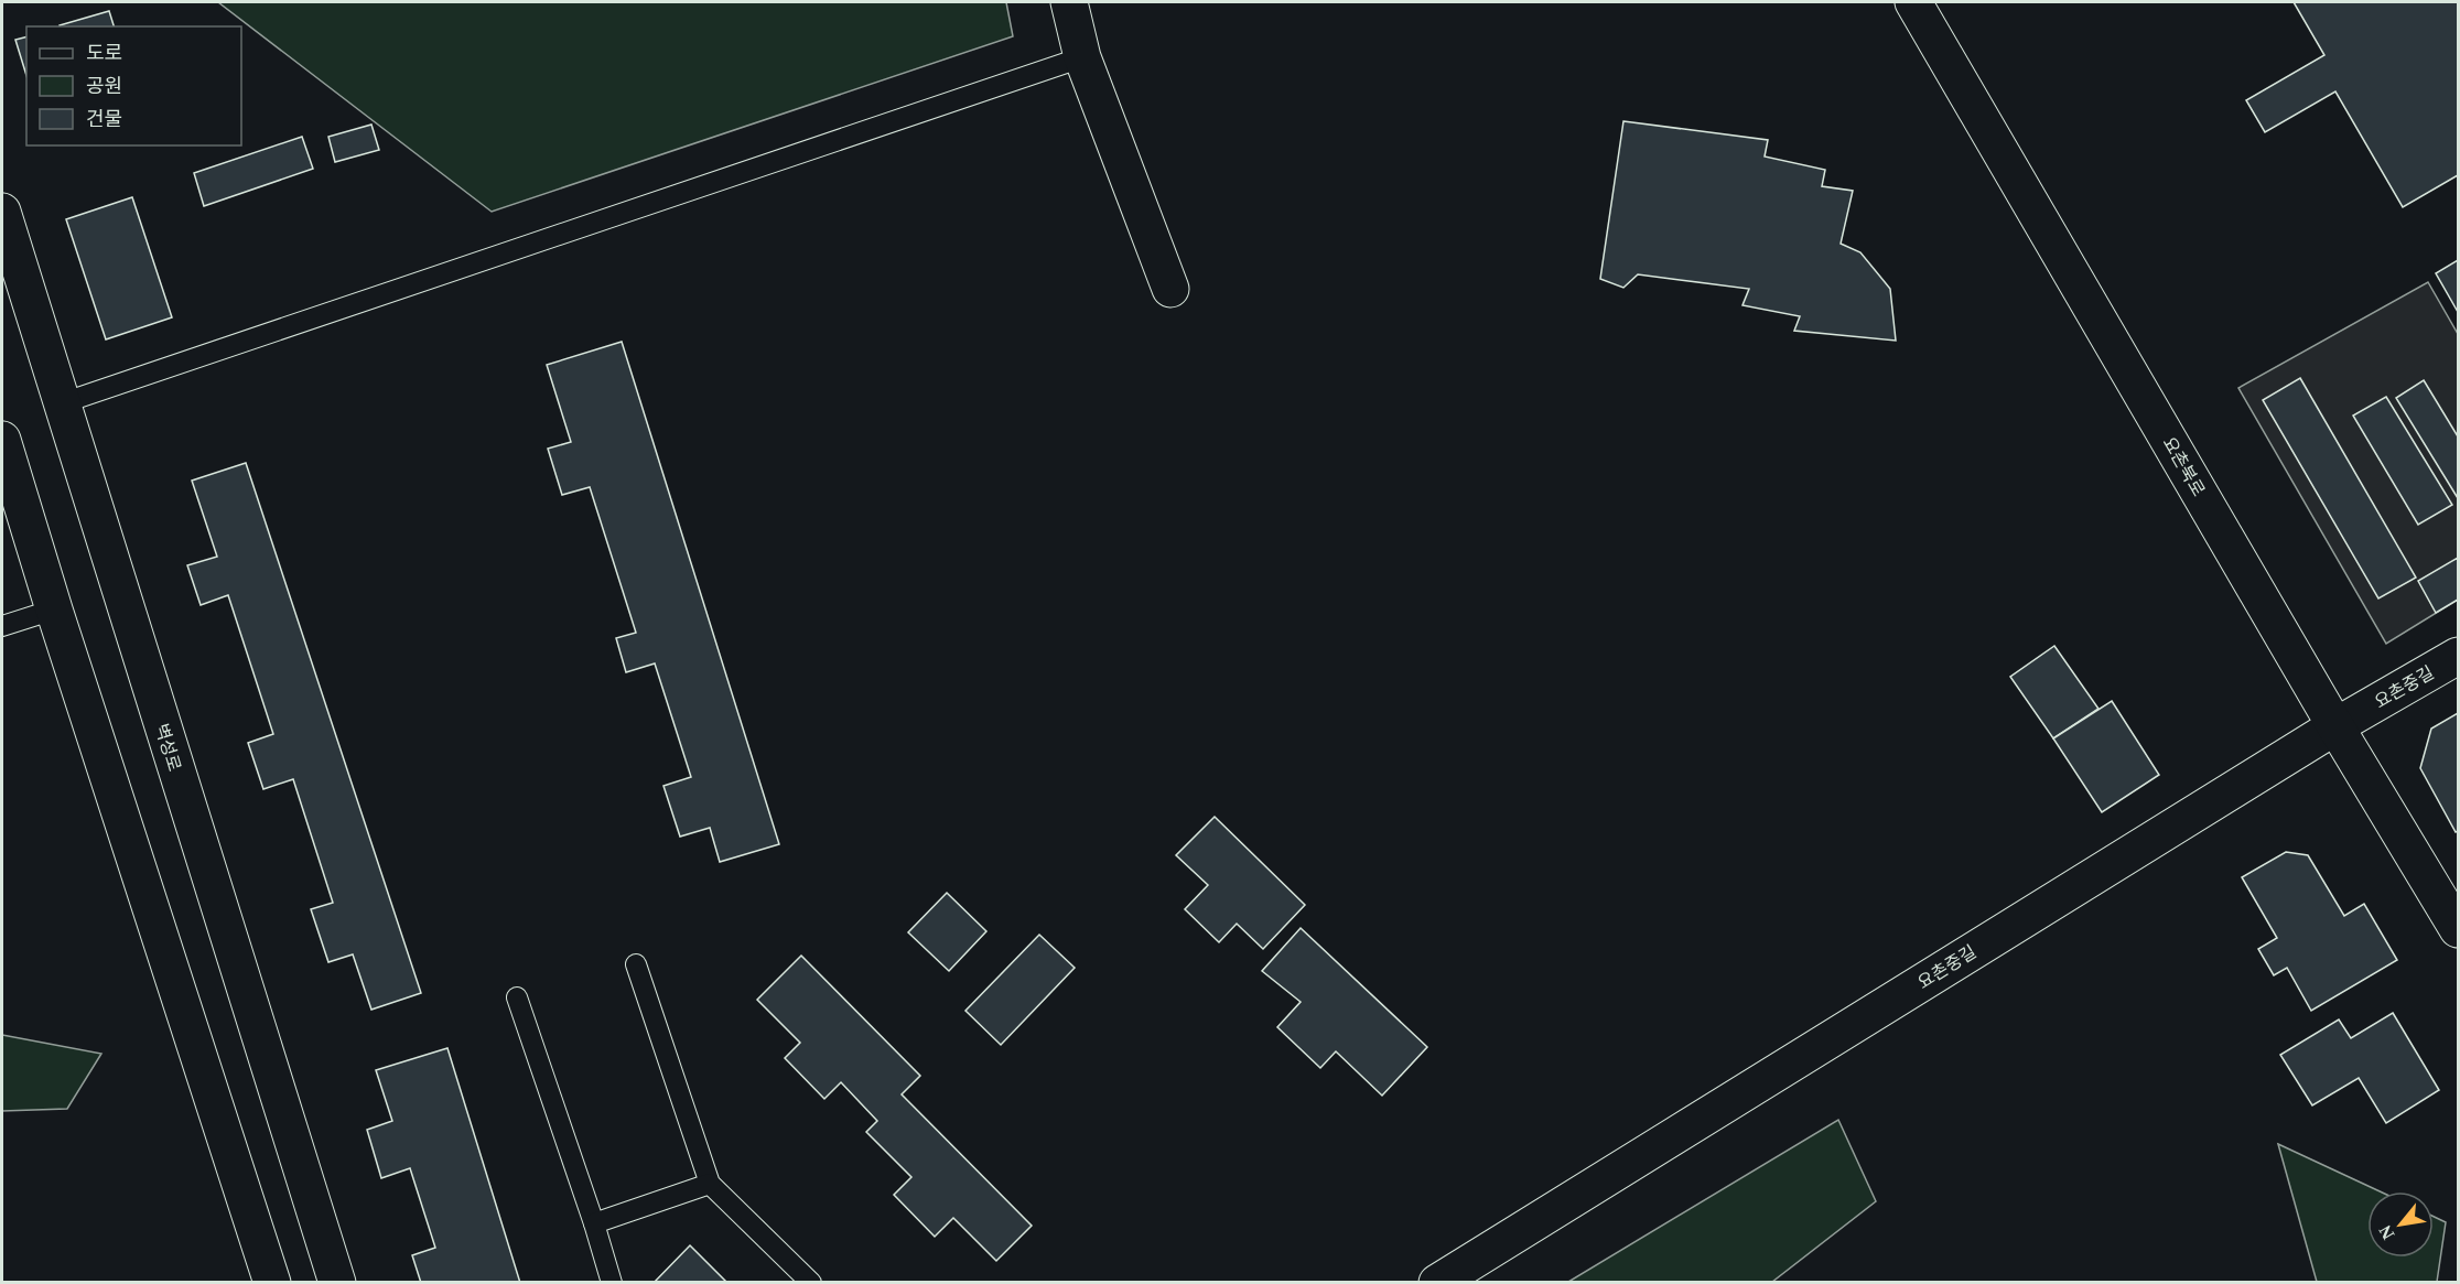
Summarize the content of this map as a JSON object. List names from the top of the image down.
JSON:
{
  "streets": {
    "street": ["요촌북로", "요촌중길", "벽성로"]
  },
  "crossings": [
    ["요촌북로", "요촌중길"]
  ],
  "legend": ["도로", "공원", "건물"],
  "north": "bottom left"
}
